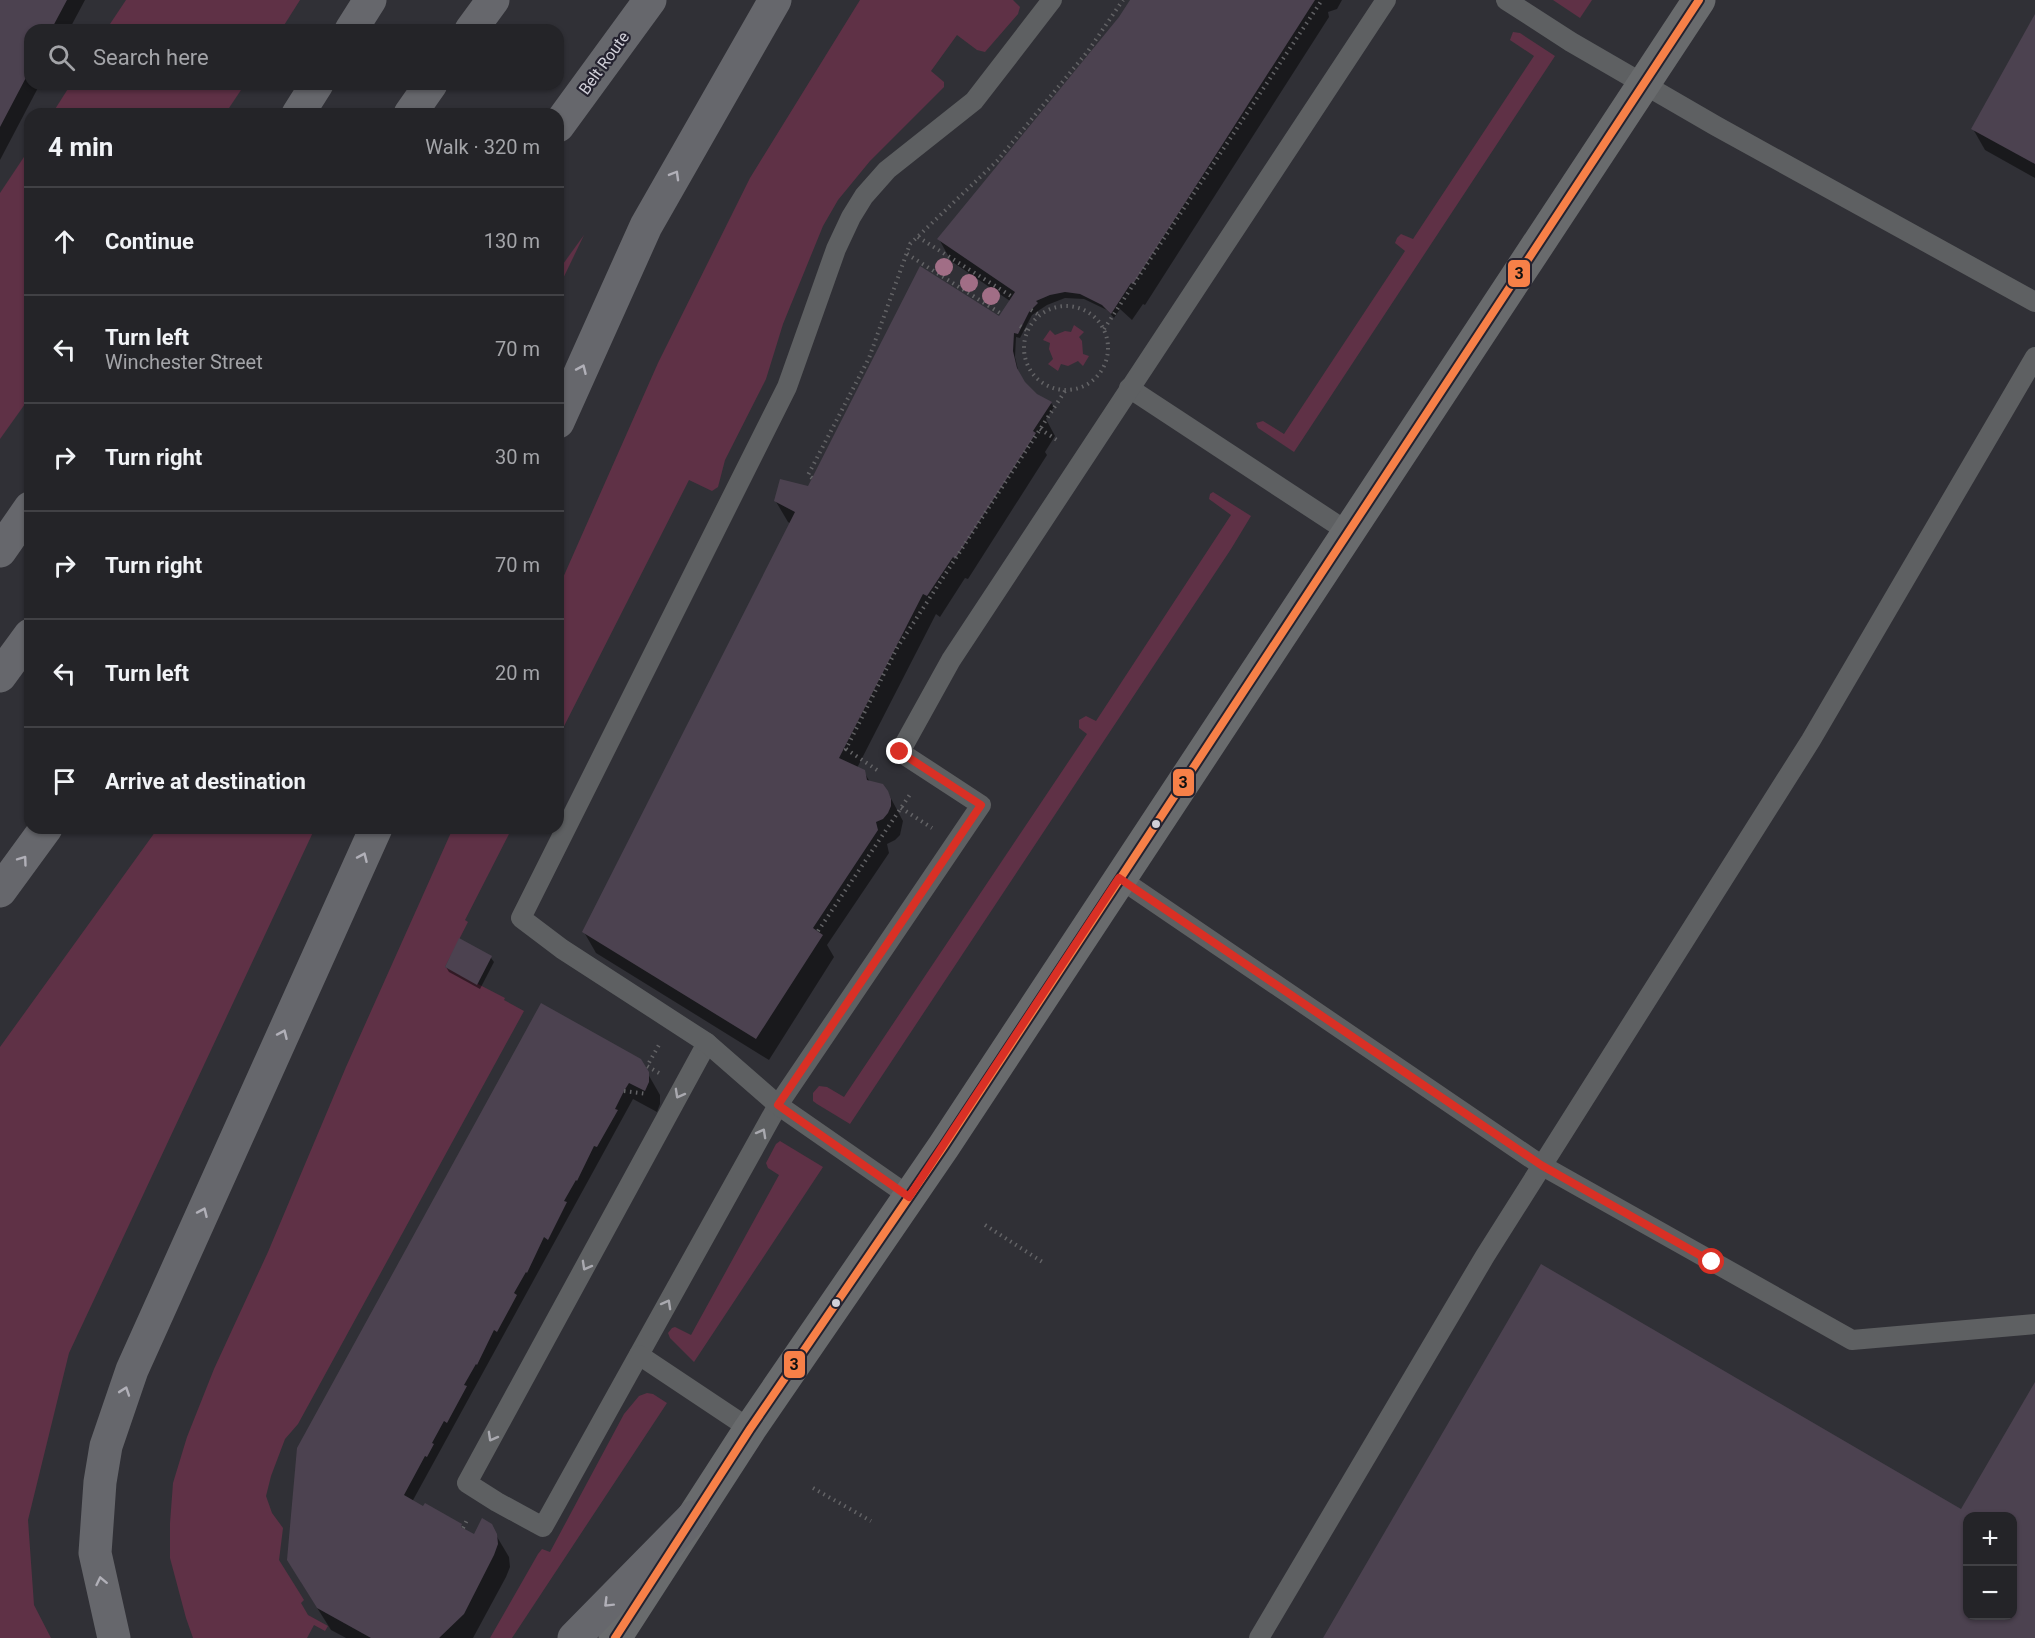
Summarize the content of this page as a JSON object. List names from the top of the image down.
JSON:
{
  "streets": {
    "highway": ["Belt Route"]
  },
  "lines": ["transit line 3"],
  "page": {
    "search": "Search here",
    "heading": ["4 min", "Walk · 320 m"],
    "list": [
      ["Continue", "130 m"],
      ["Turn left", "Winchester Street", "70 m"],
      ["Turn right", "30 m"],
      ["Turn right", "70 m"],
      ["Turn left", "20 m"],
      "Arrive at destination"
    ],
    "map_buttons": ["+", "−"]
  }
}
